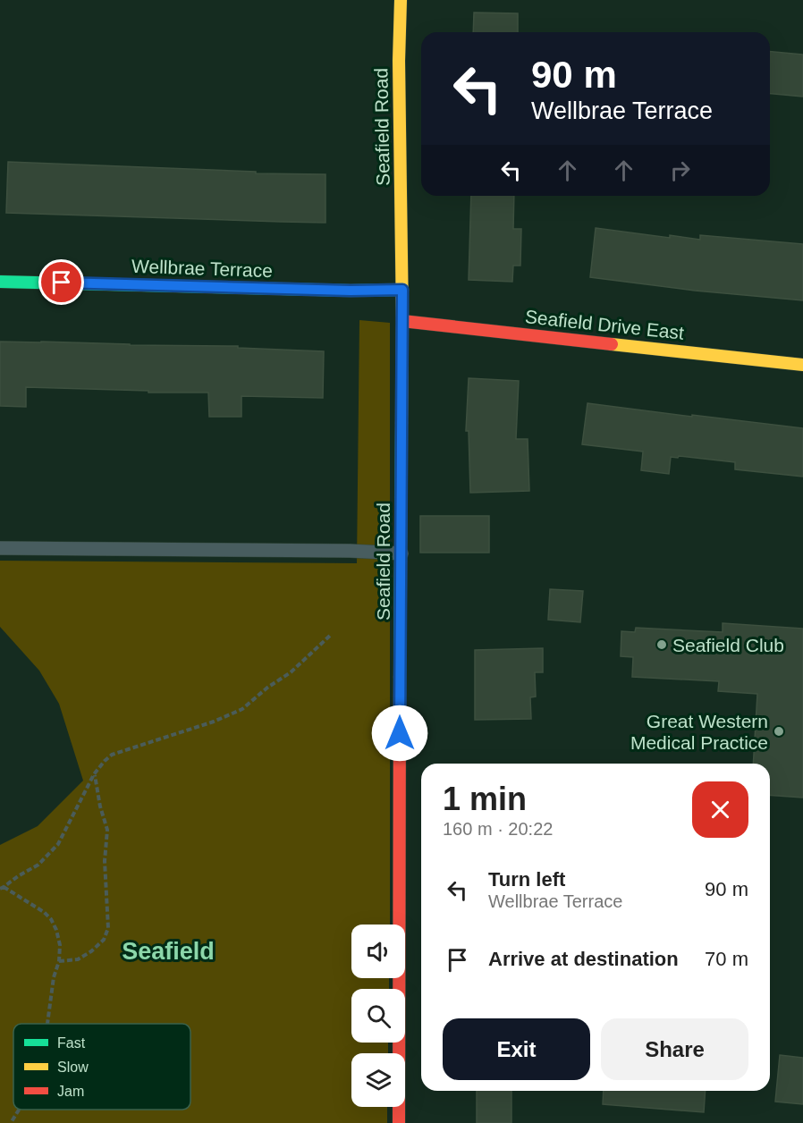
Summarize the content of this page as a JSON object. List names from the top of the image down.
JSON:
{
  "streets": {
    "street": ["Seafield Road", "Wellbrae Terrace", "Seafield Drive East"]
  },
  "crossings": [
    ["Seafield Road", "Wellbrae Terrace"],
    ["Seafield Road", "Seafield Drive East"]
  ],
  "districts": ["Seafield"],
  "places": ["Seafield Club", "Great Western Medical Practice"],
  "legend": ["Fast", "Slow", "Jam"],
  "page": {
    "turn": ["90 m", "Wellbrae Terrace"],
    "heading": ["1 min", "160 m · 20:22"],
    "list": [
      {
        "name": "Turn left",
        "note": "Wellbrae Terrace",
        "value": "90 m"
      },
      {
        "name": "Arrive at destination",
        "value": "70 m"
      }
    ],
    "buttons": ["Exit", "Share"]
  }
}
